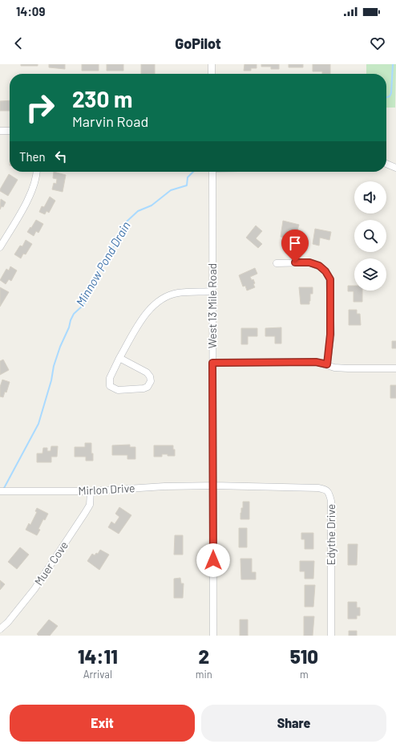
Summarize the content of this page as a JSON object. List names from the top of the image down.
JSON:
{
  "streets": {
    "street": [
      "West 13 Mile Road",
      "Mirlon Drive",
      "Edythe Drive",
      "Muer Cove"
    ]
  },
  "crossings": [
    ["West 13 Mile Road", "Mirlon Drive"],
    ["West 13 Mile Road", "Edythe Drive"],
    ["Mirlon Drive", "Edythe Drive"],
    ["Mirlon Drive", "Muer Cove"]
  ],
  "water": ["Minnow Pond Drain"],
  "page": {
    "status": "14:09",
    "header": "GoPilot",
    "turn": ["230 m", "Marvin Road"],
    "then": "Then",
    "eta": [
      "14:11",
      "Arrival",
      "2",
      "min",
      "510",
      "m"
    ],
    "buttons": ["Exit", "Share"]
  }
}
